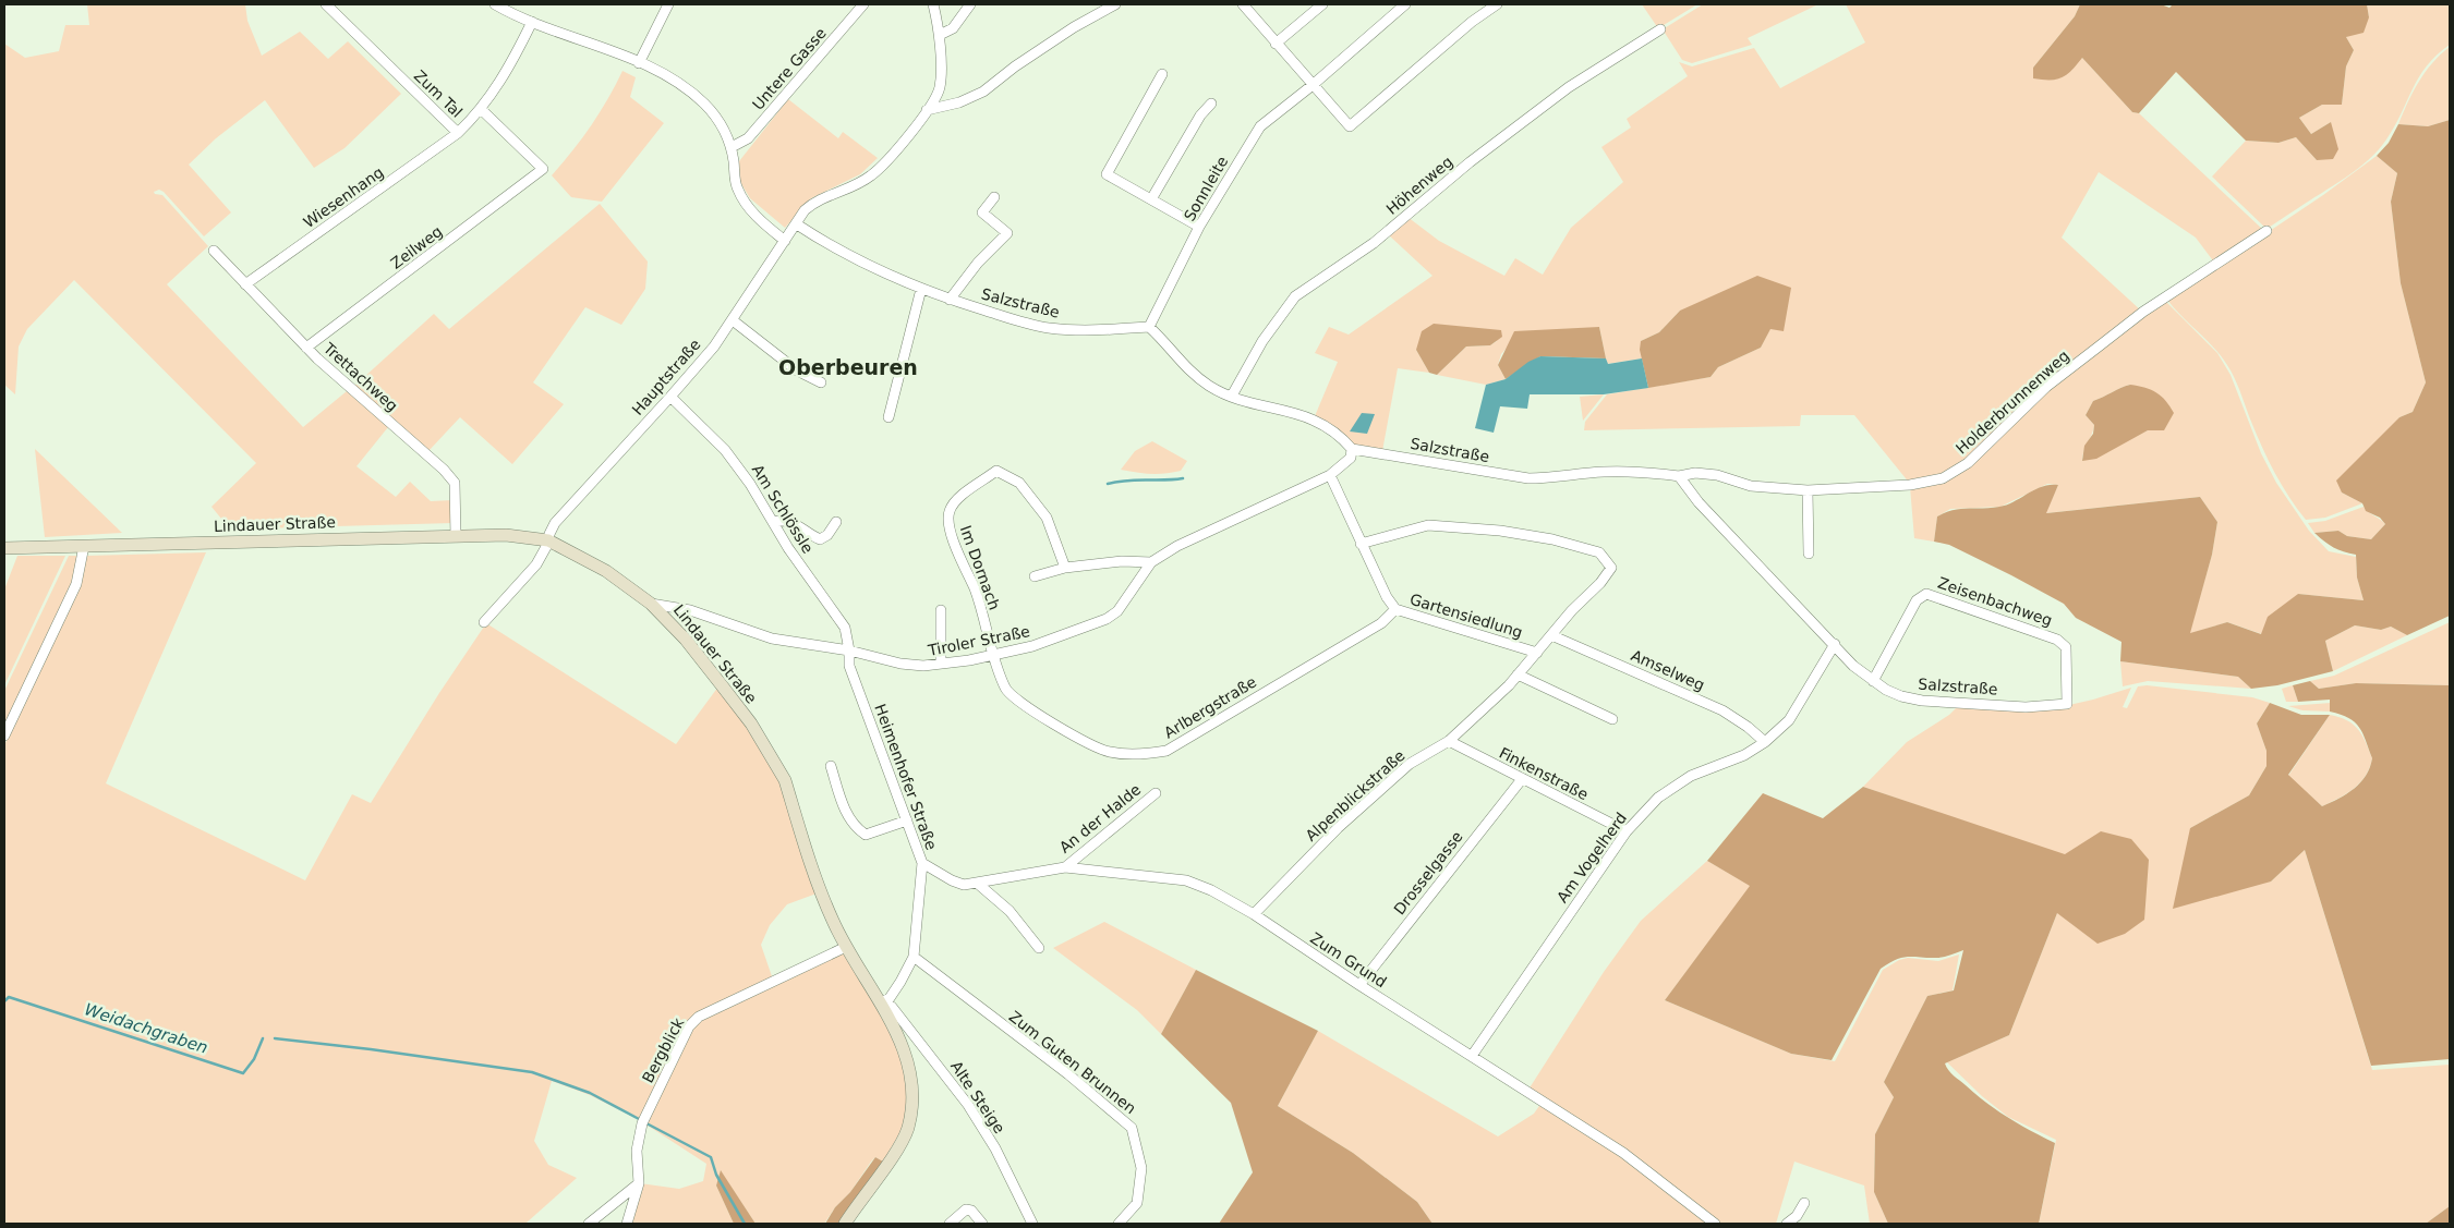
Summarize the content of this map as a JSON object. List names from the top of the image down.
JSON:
{
  "streets": {
    "main road": ["Lindauer Straße"],
    "street": [
      "Untere Gasse",
      "Zum Tal",
      "Höhenweg",
      "Sonnleite",
      "Wiesenhang",
      "Zeilweg",
      "Salzstraße",
      "Trettachweg",
      "Hauptstraße",
      "Holderbrunnenweg",
      "Am Schlössle",
      "Im Dornach",
      "Zeisenbachweg",
      "Gartensiedlung",
      "Tiroler Straße",
      "Amselweg",
      "Arlbergstraße",
      "Finkenstraße",
      "Heimenhofer Straße",
      "Alpenblickstraße",
      "An der Halde",
      "Am Vogelherd",
      "Drosselgasse",
      "Zum Grund",
      "Bergblick",
      "Zum Guten Brunnen",
      "Alte Steige"
    ]
  },
  "crossings": [
    ["Zum Tal", "Wiesenhang"],
    ["Zum Tal", "Zeilweg"],
    ["Sonnleite", "Salzstraße"],
    ["Wiesenhang", "Trettachweg"],
    ["Zeilweg", "Trettachweg"],
    ["Salzstraße", "Hauptstraße"],
    ["Salzstraße", "Holderbrunnenweg"],
    ["Salzstraße", "Zeisenbachweg"],
    ["Salzstraße", "Tiroler Straße"],
    ["Salzstraße", "Am Vogelherd"],
    ["Trettachweg", "Lindauer Straße"],
    ["Hauptstraße", "Am Schlössle"],
    ["Hauptstraße", "Lindauer Straße"],
    ["Am Schlössle", "Tiroler Straße"],
    ["Am Schlössle", "Heimenhofer Straße"],
    ["Lindauer Straße", "Tiroler Straße"],
    ["Lindauer Straße", "Heimenhofer Straße"],
    ["Lindauer Straße", "Bergblick"],
    ["Lindauer Straße", "Alte Steige"],
    ["Im Dornach", "Tiroler Straße"],
    ["Im Dornach", "Arlbergstraße"],
    ["Gartensiedlung", "Tiroler Straße"],
    ["Gartensiedlung", "Arlbergstraße"],
    ["Gartensiedlung", "Alpenblickstraße"],
    ["Tiroler Straße", "Arlbergstraße"],
    ["Tiroler Straße", "Heimenhofer Straße"],
    ["Amselweg", "Alpenblickstraße"],
    ["Amselweg", "Am Vogelherd"],
    ["Finkenstraße", "Alpenblickstraße"],
    ["Finkenstraße", "Am Vogelherd"],
    ["Finkenstraße", "Drosselgasse"],
    ["Heimenhofer Straße", "Zum Grund"],
    ["Heimenhofer Straße", "Zum Guten Brunnen"],
    ["Heimenhofer Straße", "Alte Steige"],
    ["Alpenblickstraße", "Zum Grund"],
    ["An der Halde", "Zum Grund"],
    ["Am Vogelherd", "Zum Grund"],
    ["Drosselgasse", "Zum Grund"]
  ],
  "districts": ["Oberbeuren"],
  "water": ["Weidachgraben"]
}
